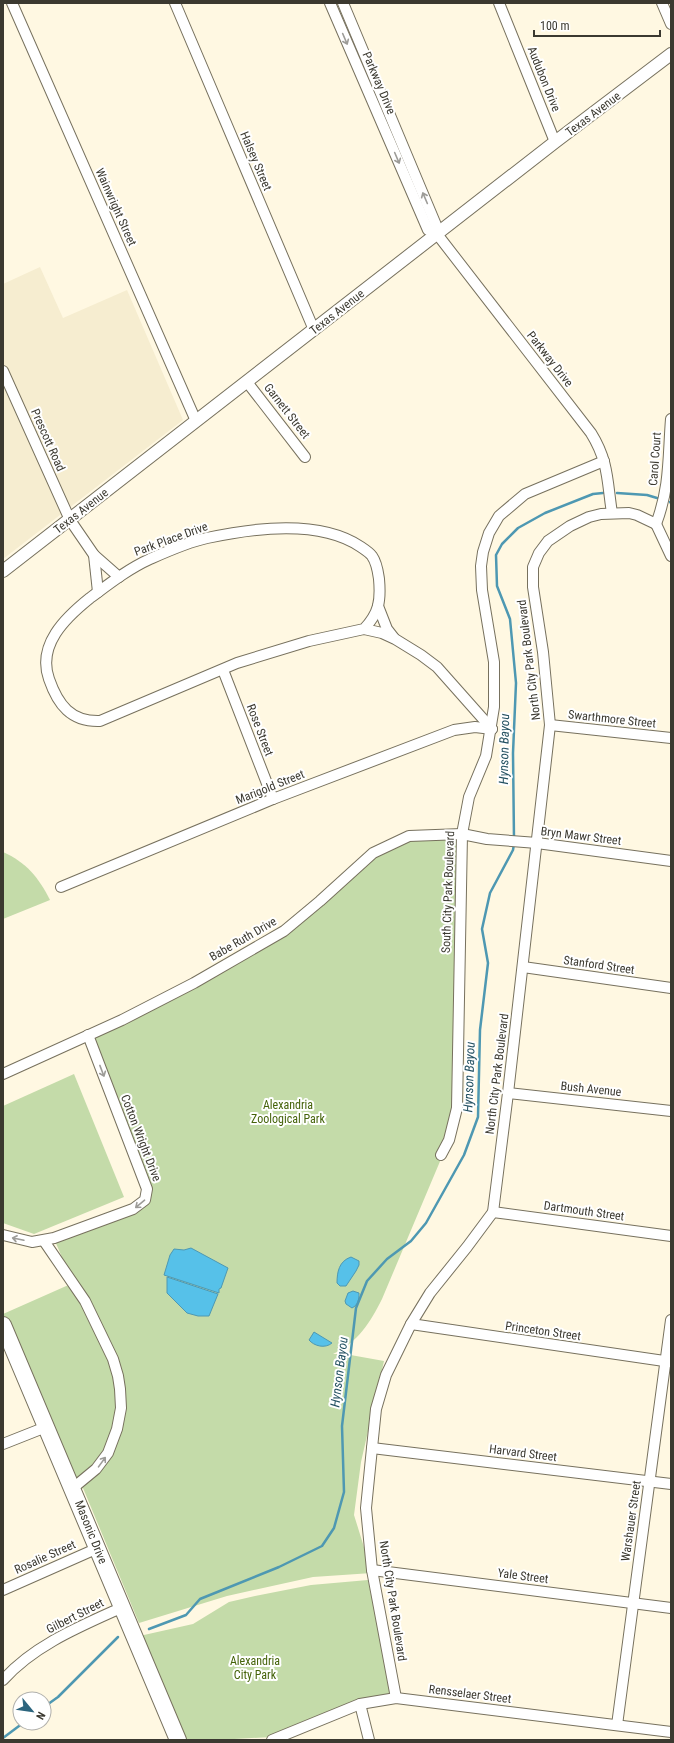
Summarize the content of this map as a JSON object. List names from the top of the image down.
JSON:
{
  "streets": {
    "main road": ["Masonic Drive"],
    "street": [
      "Audubon Drive",
      "Parkway Drive",
      "Texas Avenue",
      "Halsey Street",
      "Wainwright Street",
      "Garnett Street",
      "Prescott Road",
      "Carol Court",
      "Park Place Drive",
      "North City Park Boulevard",
      "Swarthmore Street",
      "Rose Street",
      "Marigold Street",
      "Bryn Mawr Street",
      "South City Park Boulevard",
      "Babe Ruth Drive",
      "Stanford Street",
      "Bush Avenue",
      "Cotton Wright Drive",
      "Dartmouth Street",
      "Princeton Street",
      "Harvard Street",
      "Warshauer Street",
      "Rosalie Street",
      "Yale Street",
      "Gilbert Street",
      "Rensselaer Street"
    ]
  },
  "crossings": [
    ["Audubon Drive", "Texas Avenue"],
    ["Parkway Drive", "Texas Avenue"],
    ["Parkway Drive", "North City Park Boulevard"],
    ["Parkway Drive", "South City Park Boulevard"],
    ["Texas Avenue", "Halsey Street"],
    ["Texas Avenue", "Wainwright Street"],
    ["Texas Avenue", "Garnett Street"],
    ["Texas Avenue", "Prescott Road"],
    ["Carol Court", "North City Park Boulevard"],
    ["Park Place Drive", "Rose Street"],
    ["Park Place Drive", "Marigold Street"],
    ["Park Place Drive", "South City Park Boulevard"],
    ["North City Park Boulevard", "Swarthmore Street"],
    ["North City Park Boulevard", "Bryn Mawr Street"],
    ["North City Park Boulevard", "Stanford Street"],
    ["North City Park Boulevard", "Bush Avenue"],
    ["North City Park Boulevard", "Dartmouth Street"],
    ["North City Park Boulevard", "Princeton Street"],
    ["North City Park Boulevard", "Harvard Street"],
    ["North City Park Boulevard", "Yale Street"],
    ["North City Park Boulevard", "Rensselaer Street"],
    ["Rose Street", "Marigold Street"],
    ["Marigold Street", "South City Park Boulevard"],
    ["Bryn Mawr Street", "Babe Ruth Drive"],
    ["South City Park Boulevard", "Babe Ruth Drive"],
    ["Babe Ruth Drive", "Cotton Wright Drive"],
    ["Princeton Street", "Warshauer Street"],
    ["Harvard Street", "Warshauer Street"],
    ["Warshauer Street", "Yale Street"],
    ["Warshauer Street", "Rensselaer Street"],
    ["Masonic Drive", "Rosalie Street"],
    ["Masonic Drive", "Gilbert Street"]
  ],
  "water": ["Hynson Bayou"],
  "parks": ["Alexandria Zoological Park", "Alexandria City Park"],
  "scale_bar": "100 m",
  "north": "bottom right"
}
